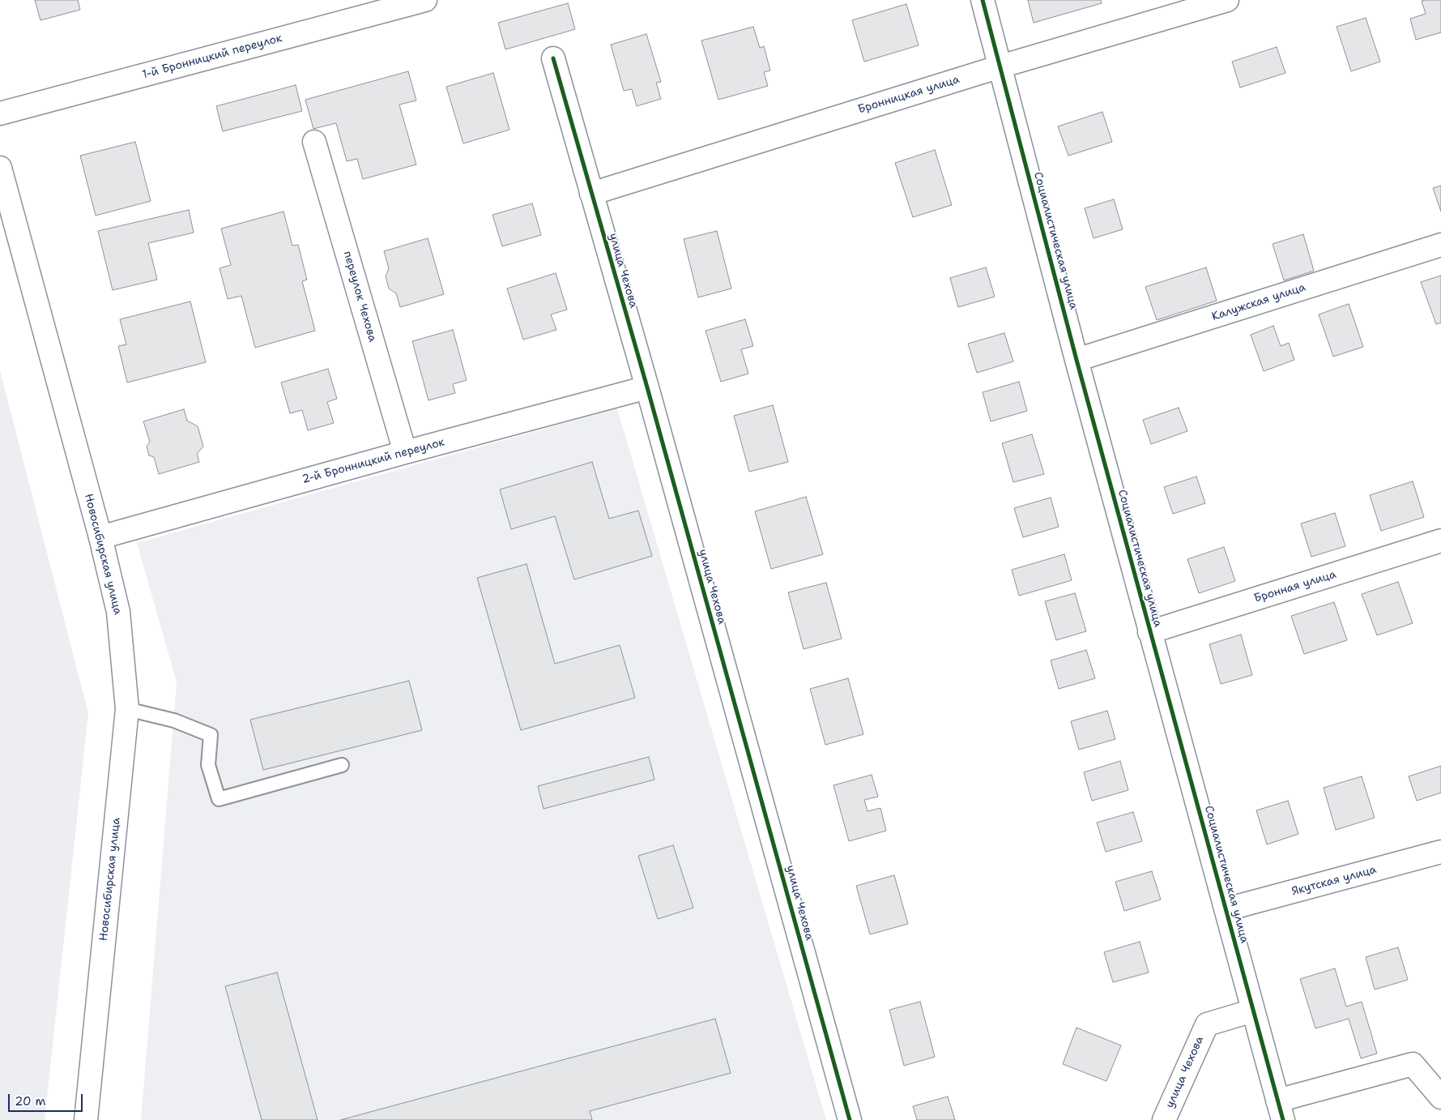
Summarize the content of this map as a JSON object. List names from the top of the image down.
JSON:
{
  "streets": {
    "street": [
      "1-й Бронницкий переулок",
      "Бронницкая улица",
      "Социалистическая улица",
      "улица Чехова",
      "переулок Чехова",
      "Калужская улица",
      "2-й Бронницкий переулок",
      "Новосибирская улица",
      "Бронная улица",
      "Якутская улица"
    ]
  },
  "crossings": [
    ["Бронницкая улица", "Социалистическая улица"],
    ["Бронницкая улица", "улица Чехова"],
    ["Социалистическая улица", "улица Чехова"],
    ["Социалистическая улица", "Калужская улица"],
    ["Социалистическая улица", "Бронная улица"],
    ["Социалистическая улица", "Якутская улица"],
    ["улица Чехова", "2-й Бронницкий переулок"],
    ["переулок Чехова", "2-й Бронницкий переулок"],
    ["2-й Бронницкий переулок", "Новосибирская улица"]
  ],
  "scale_bar": "20 m"
}
